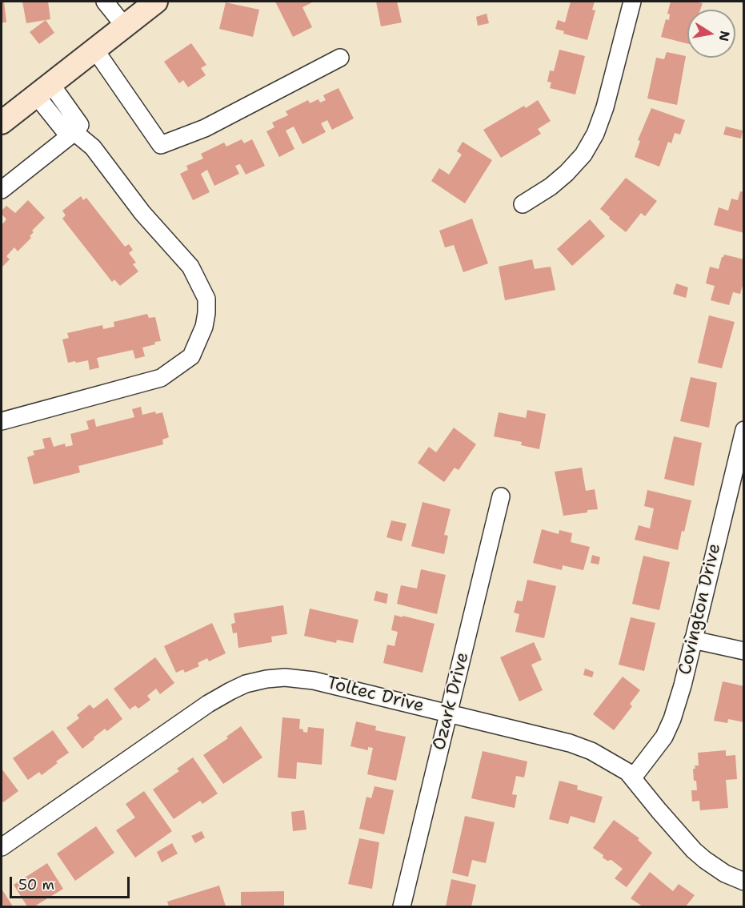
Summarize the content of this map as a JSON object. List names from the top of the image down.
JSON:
{
  "streets": {
    "street": ["Covington Drive", "Toltec Drive", "Ozark Drive"]
  },
  "crossings": [
    ["Covington Drive", "Toltec Drive"],
    ["Toltec Drive", "Ozark Drive"]
  ],
  "scale_bar": "50 m",
  "north": "right"
}
